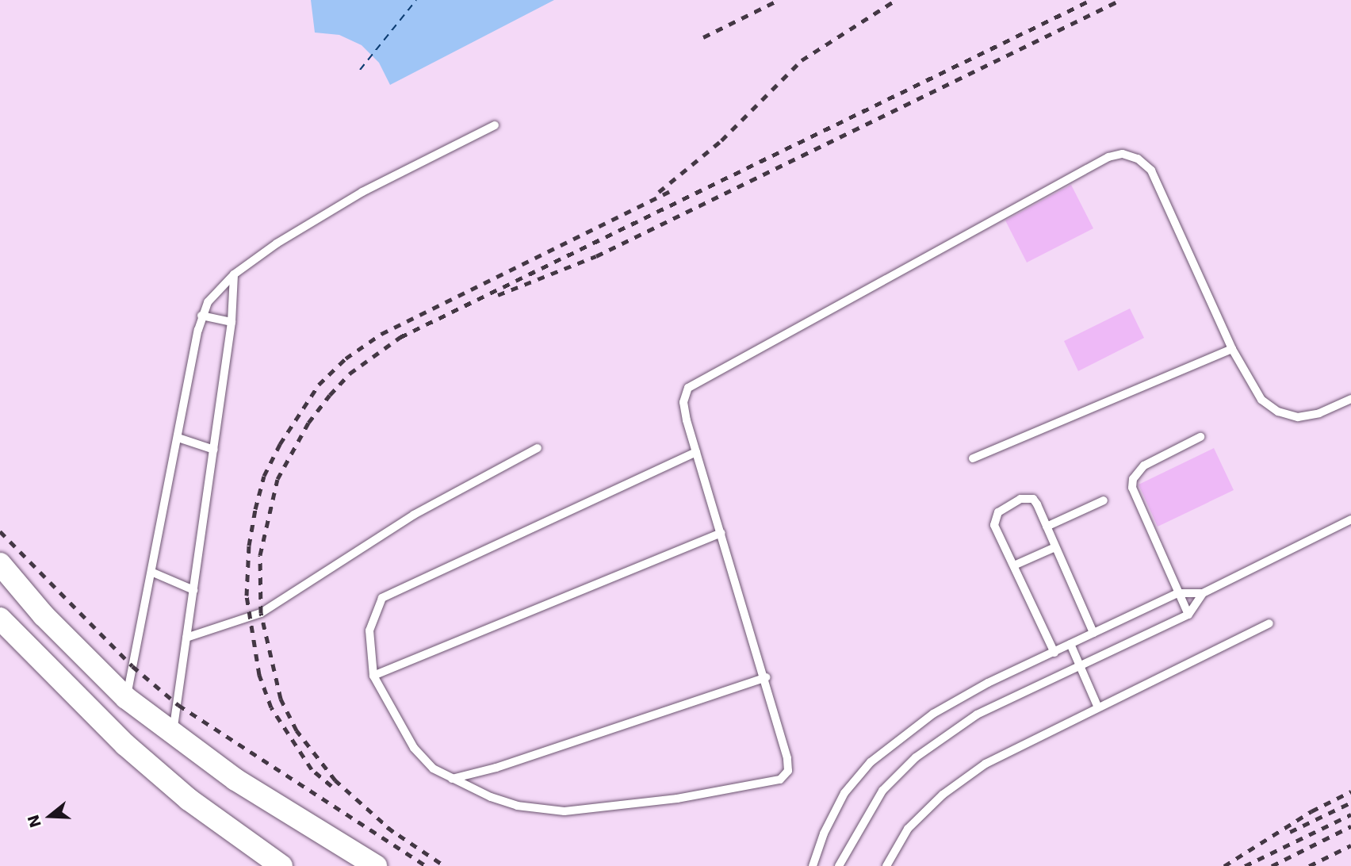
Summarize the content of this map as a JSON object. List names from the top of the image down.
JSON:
{
  "north": "left"
}
